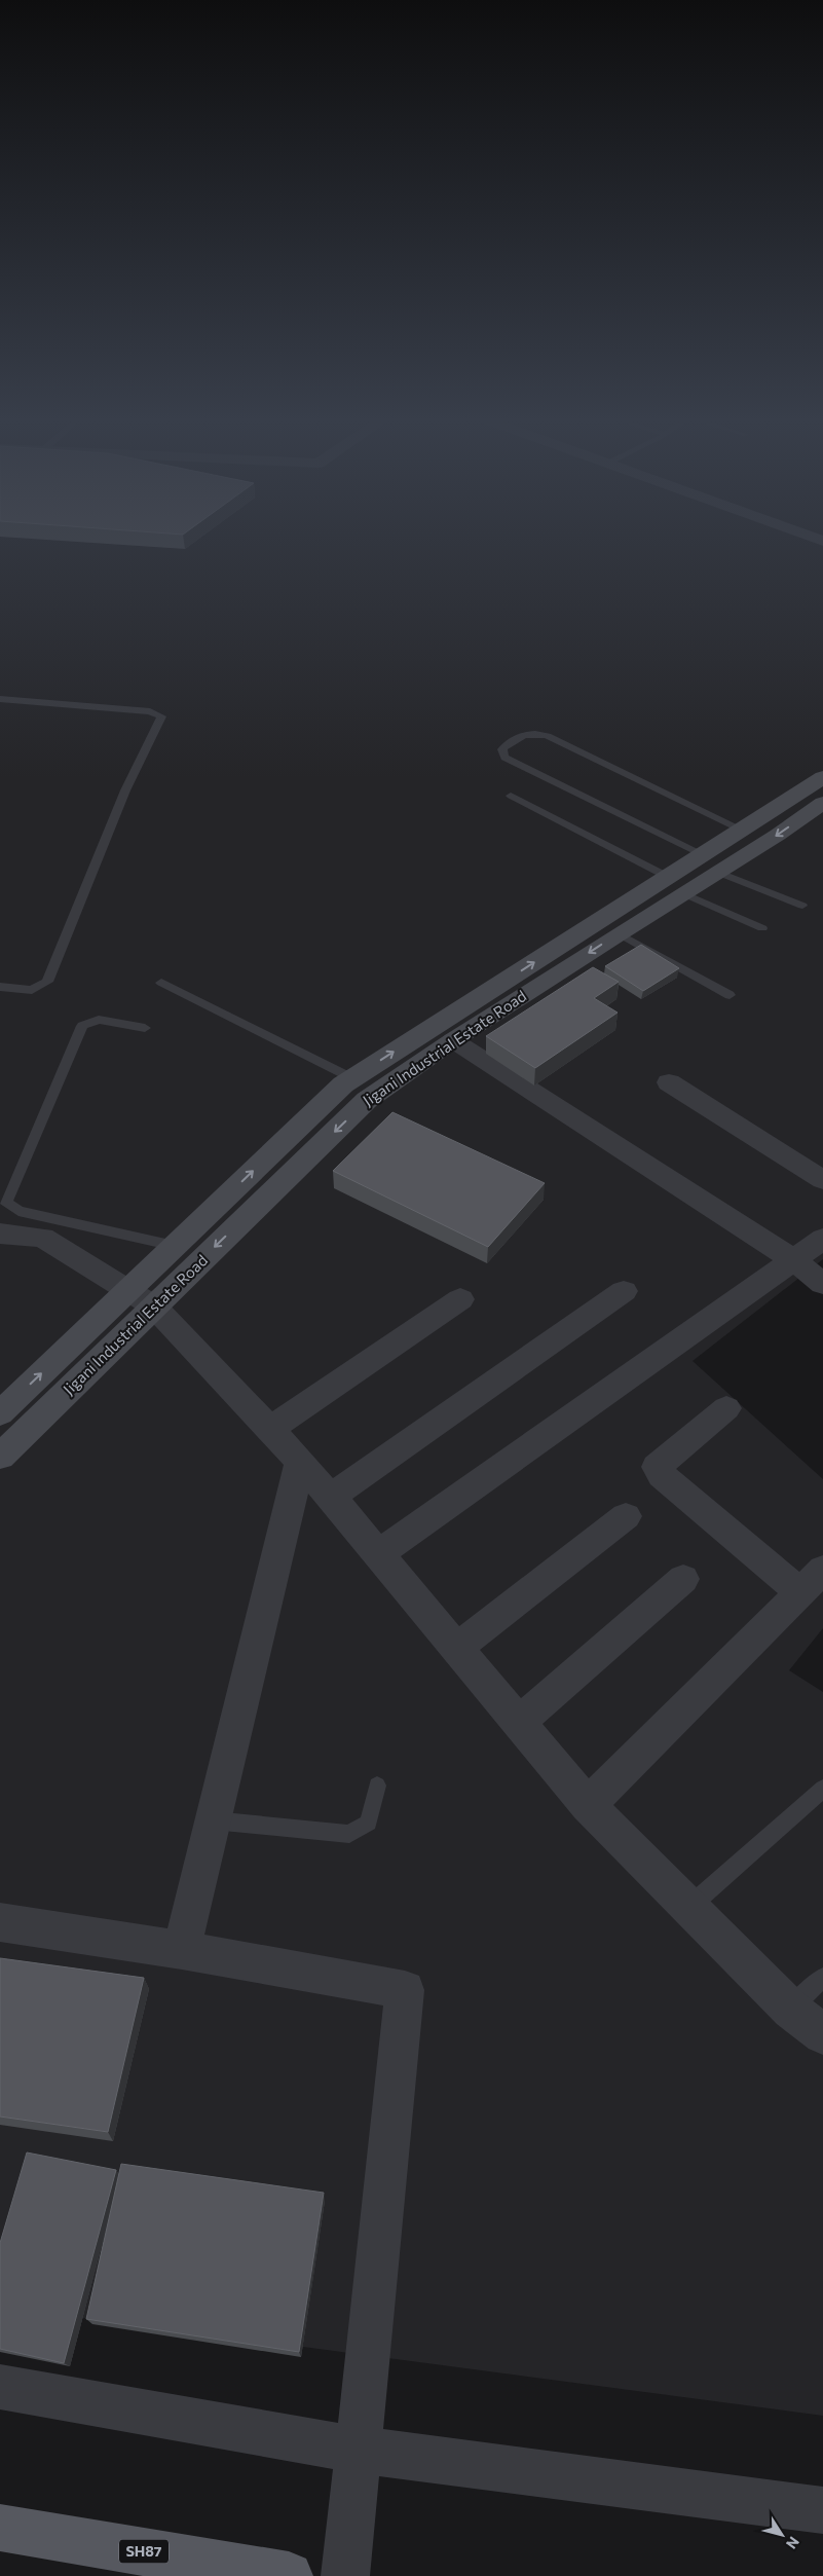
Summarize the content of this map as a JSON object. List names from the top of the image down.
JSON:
{
  "streets": {
    "main road": ["Jigani Industrial Estate Road", "SH87"]
  },
  "north": "bottom right"
}
